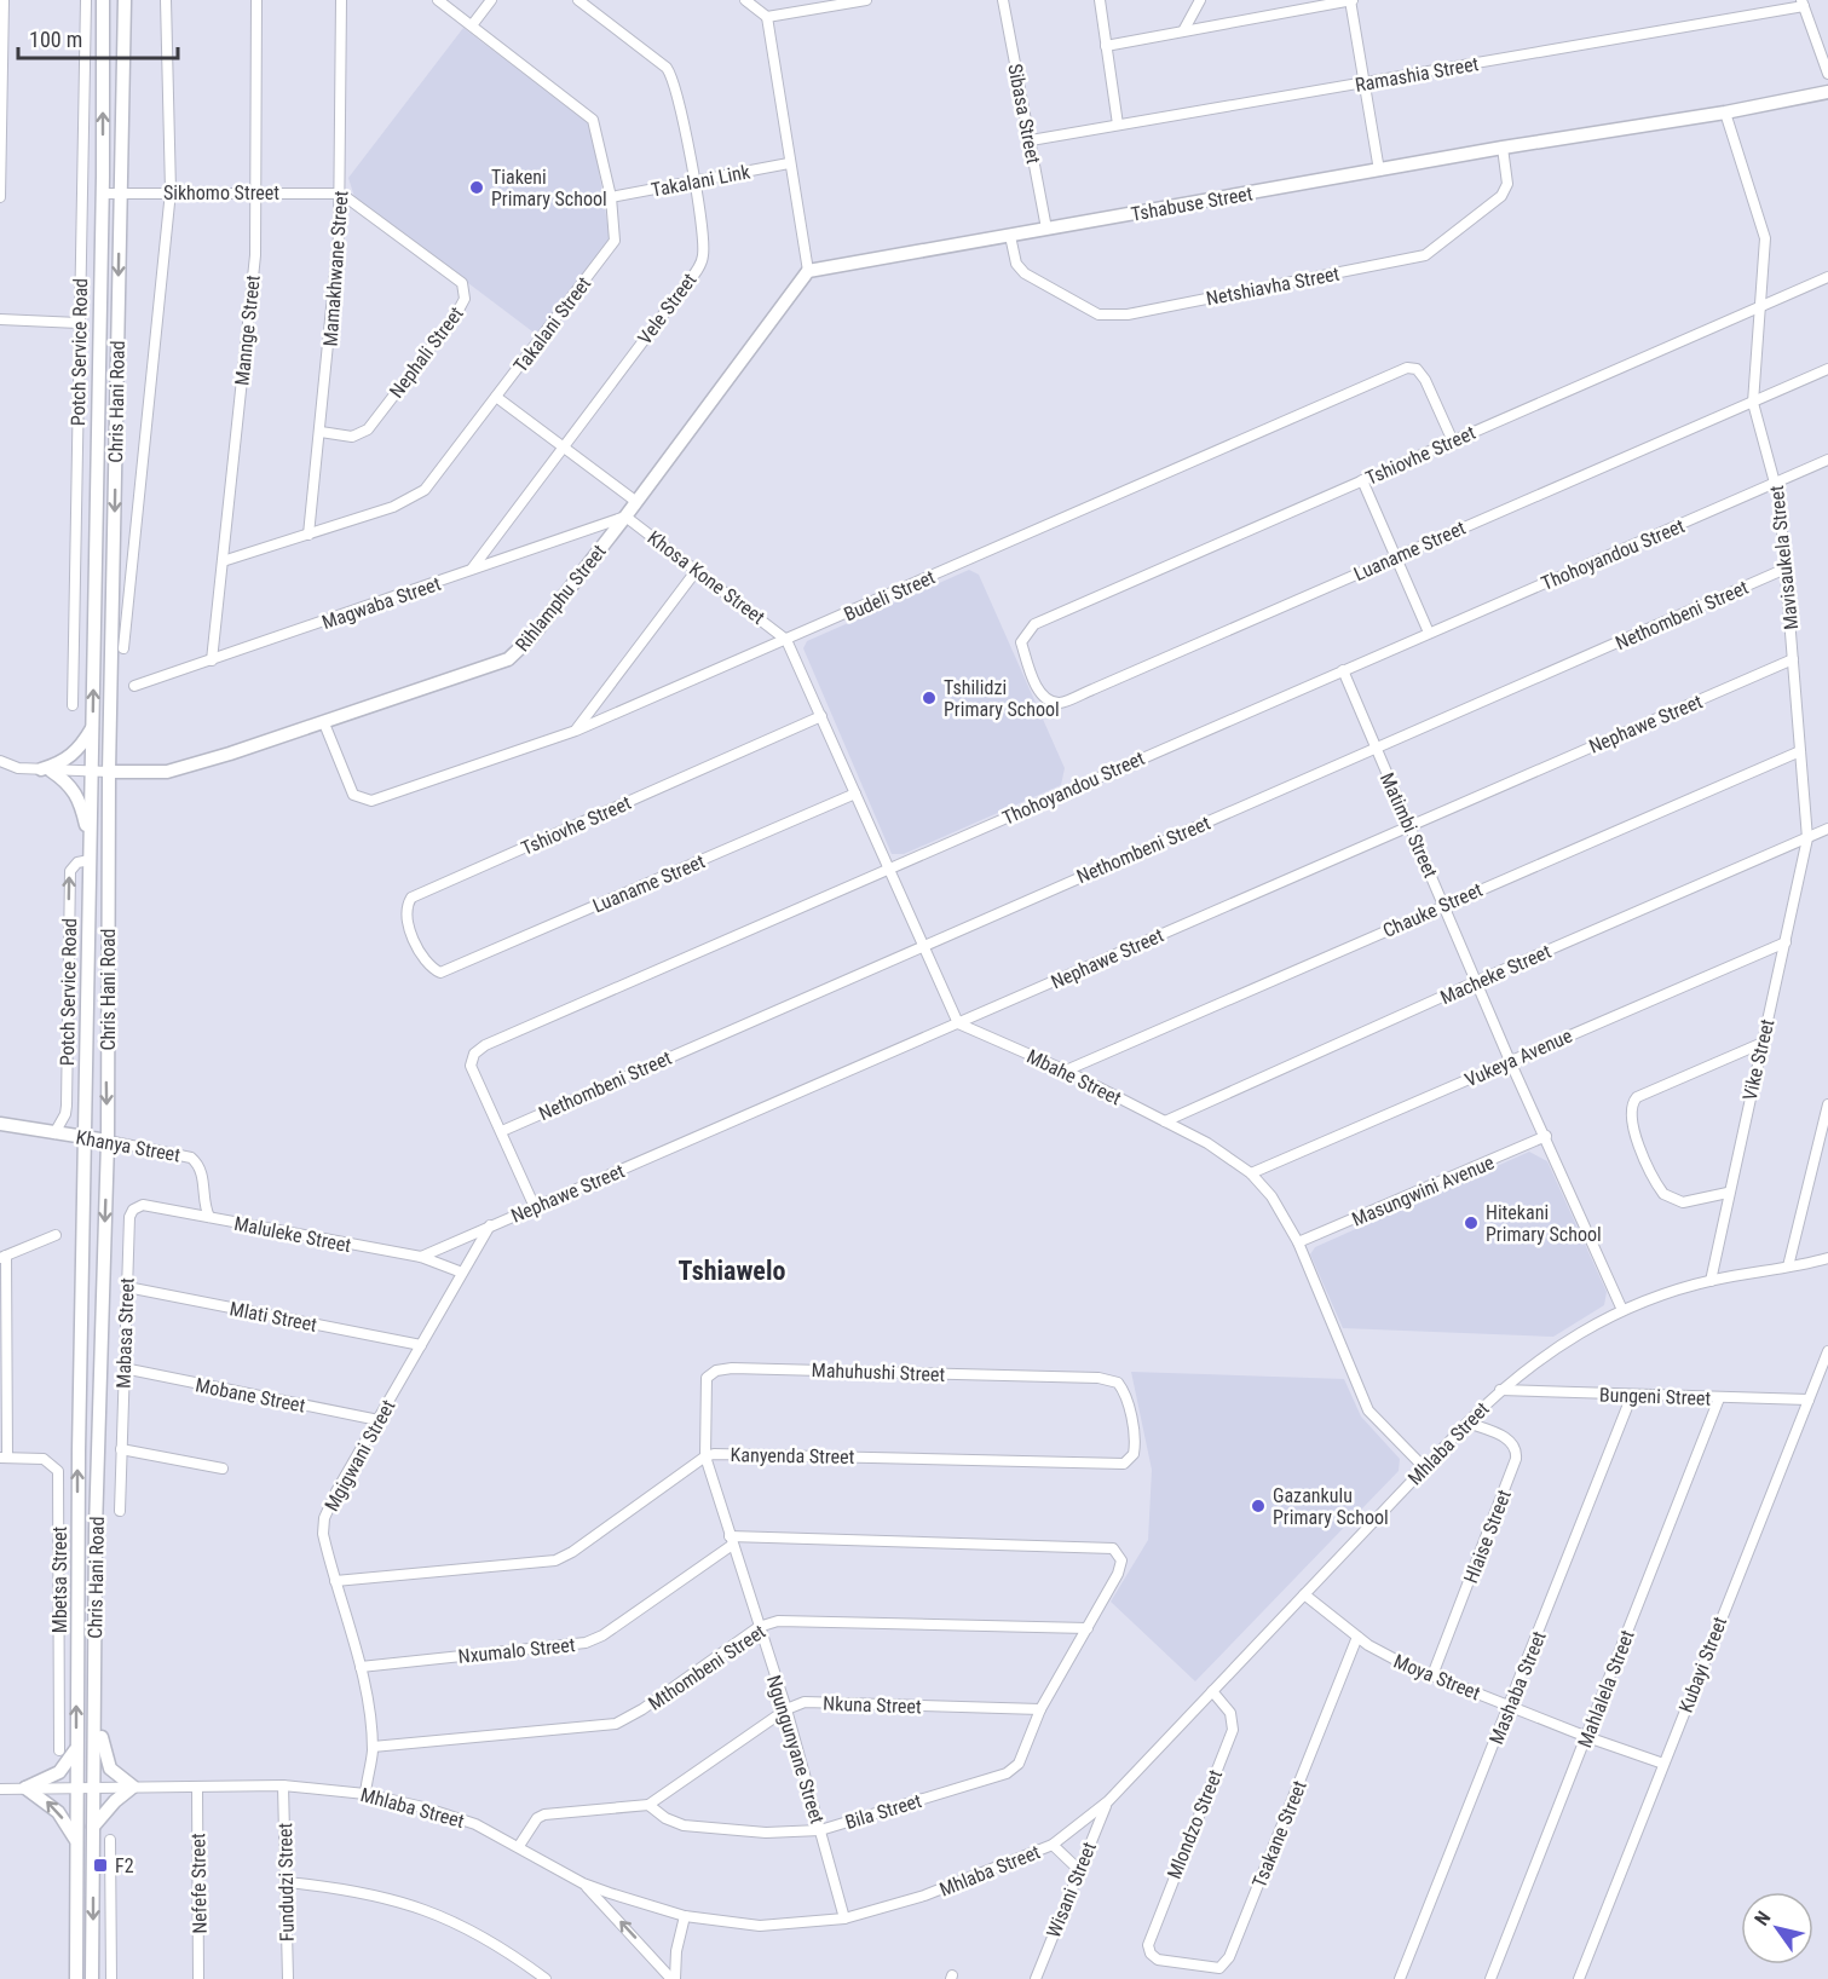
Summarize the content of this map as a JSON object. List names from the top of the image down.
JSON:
{
  "streets": {
    "main road": [
      "Tshabuse Street",
      "Chris Hani Road",
      "Rihlamphu Street",
      "Khanya Street"
    ],
    "street": [
      "Ramashia Street",
      "Sibasa Street",
      "Takalani Link",
      "Sikhomo Street",
      "Mamakhwane Street",
      "Netshiavha Street",
      "Vele Street",
      "Takalani Street",
      "Mannge Street",
      "Potch Service Road",
      "Nephali Street",
      "Tshiovhe Street",
      "Luaname Street",
      "Thohoyandou Street",
      "Mavisaukela Street",
      "Khosa Kone Street",
      "Budeli Street",
      "Magwaba Street",
      "Nethombeni Street",
      "Nephawe Street",
      "Matimbi Street",
      "Chauke Street",
      "Macheke Street",
      "Vukeya Avenue",
      "Vike Street",
      "Mbahe Street",
      "Masungwini Avenue",
      "Maluleke Street",
      "Mlati Street",
      "Mabasa Street",
      "Mahuhushi Street",
      "Mobane Street",
      "Bungeni Street",
      "Mhlaba Street",
      "Mgigwani Street",
      "Kanyenda Street",
      "Hlaise Street",
      "Mbetsa Street",
      "Nxumalo Street",
      "Kubayi Street",
      "Mthombeni Street",
      "Moya Street",
      "Mashaba Street",
      "Mahlalela Street",
      "Nkuna Street",
      "Ngungunyane Street",
      "Bila Street",
      "Mlondzo Street",
      "Tsakane Street",
      "Fundudzi Street",
      "Nefefe Street",
      "Wisani Street"
    ]
  },
  "crossings": [
    ["Ramashia Street", "Sibasa Street"],
    ["Sibasa Street", "Tshabuse Street"],
    ["Takalani Link", "Vele Street"],
    ["Takalani Link", "Takalani Street"],
    ["Sikhomo Street", "Mamakhwane Street"],
    ["Sikhomo Street", "Mannge Street"],
    ["Sikhomo Street", "Nephali Street"],
    ["Sikhomo Street", "Chris Hani Road"],
    ["Tshabuse Street", "Netshiavha Street"],
    ["Tshabuse Street", "Mavisaukela Street"],
    ["Tshabuse Street", "Rihlamphu Street"],
    ["Mamakhwane Street", "Takalani Street"],
    ["Mamakhwane Street", "Nephali Street"],
    ["Vele Street", "Magwaba Street"],
    ["Takalani Street", "Mannge Street"],
    ["Mannge Street", "Magwaba Street"],
    ["Potch Service Road", "Chris Hani Road"],
    ["Potch Service Road", "Khanya Street"],
    ["Chris Hani Road", "Rihlamphu Street"],
    ["Chris Hani Road", "Khanya Street"],
    ["Chris Hani Road", "Mhlaba Street"],
    ["Tshiovhe Street", "Luaname Street"],
    ["Tshiovhe Street", "Mavisaukela Street"],
    ["Tshiovhe Street", "Budeli Street"],
    ["Luaname Street", "Mavisaukela Street"],
    ["Thohoyandou Street", "Mavisaukela Street"],
    ["Thohoyandou Street", "Nethombeni Street"],
    ["Thohoyandou Street", "Nephawe Street"],
    ["Thohoyandou Street", "Matimbi Street"],
    ["Mavisaukela Street", "Nethombeni Street"],
    ["Mavisaukela Street", "Nephawe Street"],
    ["Mavisaukela Street", "Chauke Street"],
    ["Mavisaukela Street", "Macheke Street"],
    ["Mavisaukela Street", "Vike Street"],
    ["Khosa Kone Street", "Budeli Street"],
    ["Khosa Kone Street", "Rihlamphu Street"],
    ["Khosa Kone Street", "Magwaba Street"],
    ["Budeli Street", "Rihlamphu Street"],
    ["Rihlamphu Street", "Magwaba Street"],
    ["Nethombeni Street", "Matimbi Street"],
    ["Nephawe Street", "Matimbi Street"],
    ["Nephawe Street", "Mbahe Street"],
    ["Nephawe Street", "Maluleke Street"],
    ["Nephawe Street", "Mgigwani Street"],
    ["Matimbi Street", "Chauke Street"],
    ["Matimbi Street", "Macheke Street"],
    ["Matimbi Street", "Vukeya Avenue"],
    ["Matimbi Street", "Masungwini Avenue"],
    ["Matimbi Street", "Mhlaba Street"],
    ["Chauke Street", "Mbahe Street"],
    ["Macheke Street", "Vike Street"],
    ["Macheke Street", "Mbahe Street"],
    ["Vukeya Avenue", "Vike Street"],
    ["Vukeya Avenue", "Mbahe Street"],
    ["Vike Street", "Mhlaba Street"],
    ["Mbahe Street", "Masungwini Avenue"],
    ["Mbahe Street", "Mhlaba Street"],
    ["Khanya Street", "Maluleke Street"],
    ["Maluleke Street", "Mabasa Street"],
    ["Maluleke Street", "Mgigwani Street"],
    ["Mlati Street", "Mabasa Street"],
    ["Mlati Street", "Mgigwani Street"],
    ["Mabasa Street", "Mobane Street"],
    ["Mahuhushi Street", "Kanyenda Street"],
    ["Mahuhushi Street", "Ngungunyane Street"],
    ["Mobane Street", "Mgigwani Street"],
    ["Bungeni Street", "Mhlaba Street"],
    ["Bungeni Street", "Kubayi Street"],
    ["Bungeni Street", "Mashaba Street"],
    ["Bungeni Street", "Mahlalela Street"],
    ["Mhlaba Street", "Mgigwani Street"],
    ["Mhlaba Street", "Hlaise Street"],
    ["Mhlaba Street", "Moya Street"],
    ["Mhlaba Street", "Ngungunyane Street"],
    ["Mhlaba Street", "Mlondzo Street"],
    ["Mhlaba Street", "Fundudzi Street"],
    ["Mhlaba Street", "Nefefe Street"],
    ["Mhlaba Street", "Wisani Street"],
    ["Mgigwani Street", "Kanyenda Street"],
    ["Mgigwani Street", "Nxumalo Street"],
    ["Mgigwani Street", "Mthombeni Street"],
    ["Kanyenda Street", "Ngungunyane Street"],
    ["Hlaise Street", "Moya Street"],
    ["Nxumalo Street", "Ngungunyane Street"],
    ["Nxumalo Street", "Bila Street"],
    ["Kubayi Street", "Moya Street"],
    ["Mthombeni Street", "Ngungunyane Street"],
    ["Mthombeni Street", "Bila Street"],
    ["Moya Street", "Mashaba Street"],
    ["Moya Street", "Mahlalela Street"],
    ["Moya Street", "Tsakane Street"],
    ["Nkuna Street", "Ngungunyane Street"],
    ["Nkuna Street", "Bila Street"],
    ["Ngungunyane Street", "Bila Street"],
    ["Mlondzo Street", "Tsakane Street"]
  ],
  "districts": ["Tshiawelo"],
  "places": {
    "other": [
      "Tiakeni Primary School",
      "Tshilidzi Primary School",
      "Hitekani Primary School",
      "Gazankulu Primary School"
    ],
    "transit": ["F2"]
  },
  "scale_bar": "100 m",
  "north": "top left"
}
